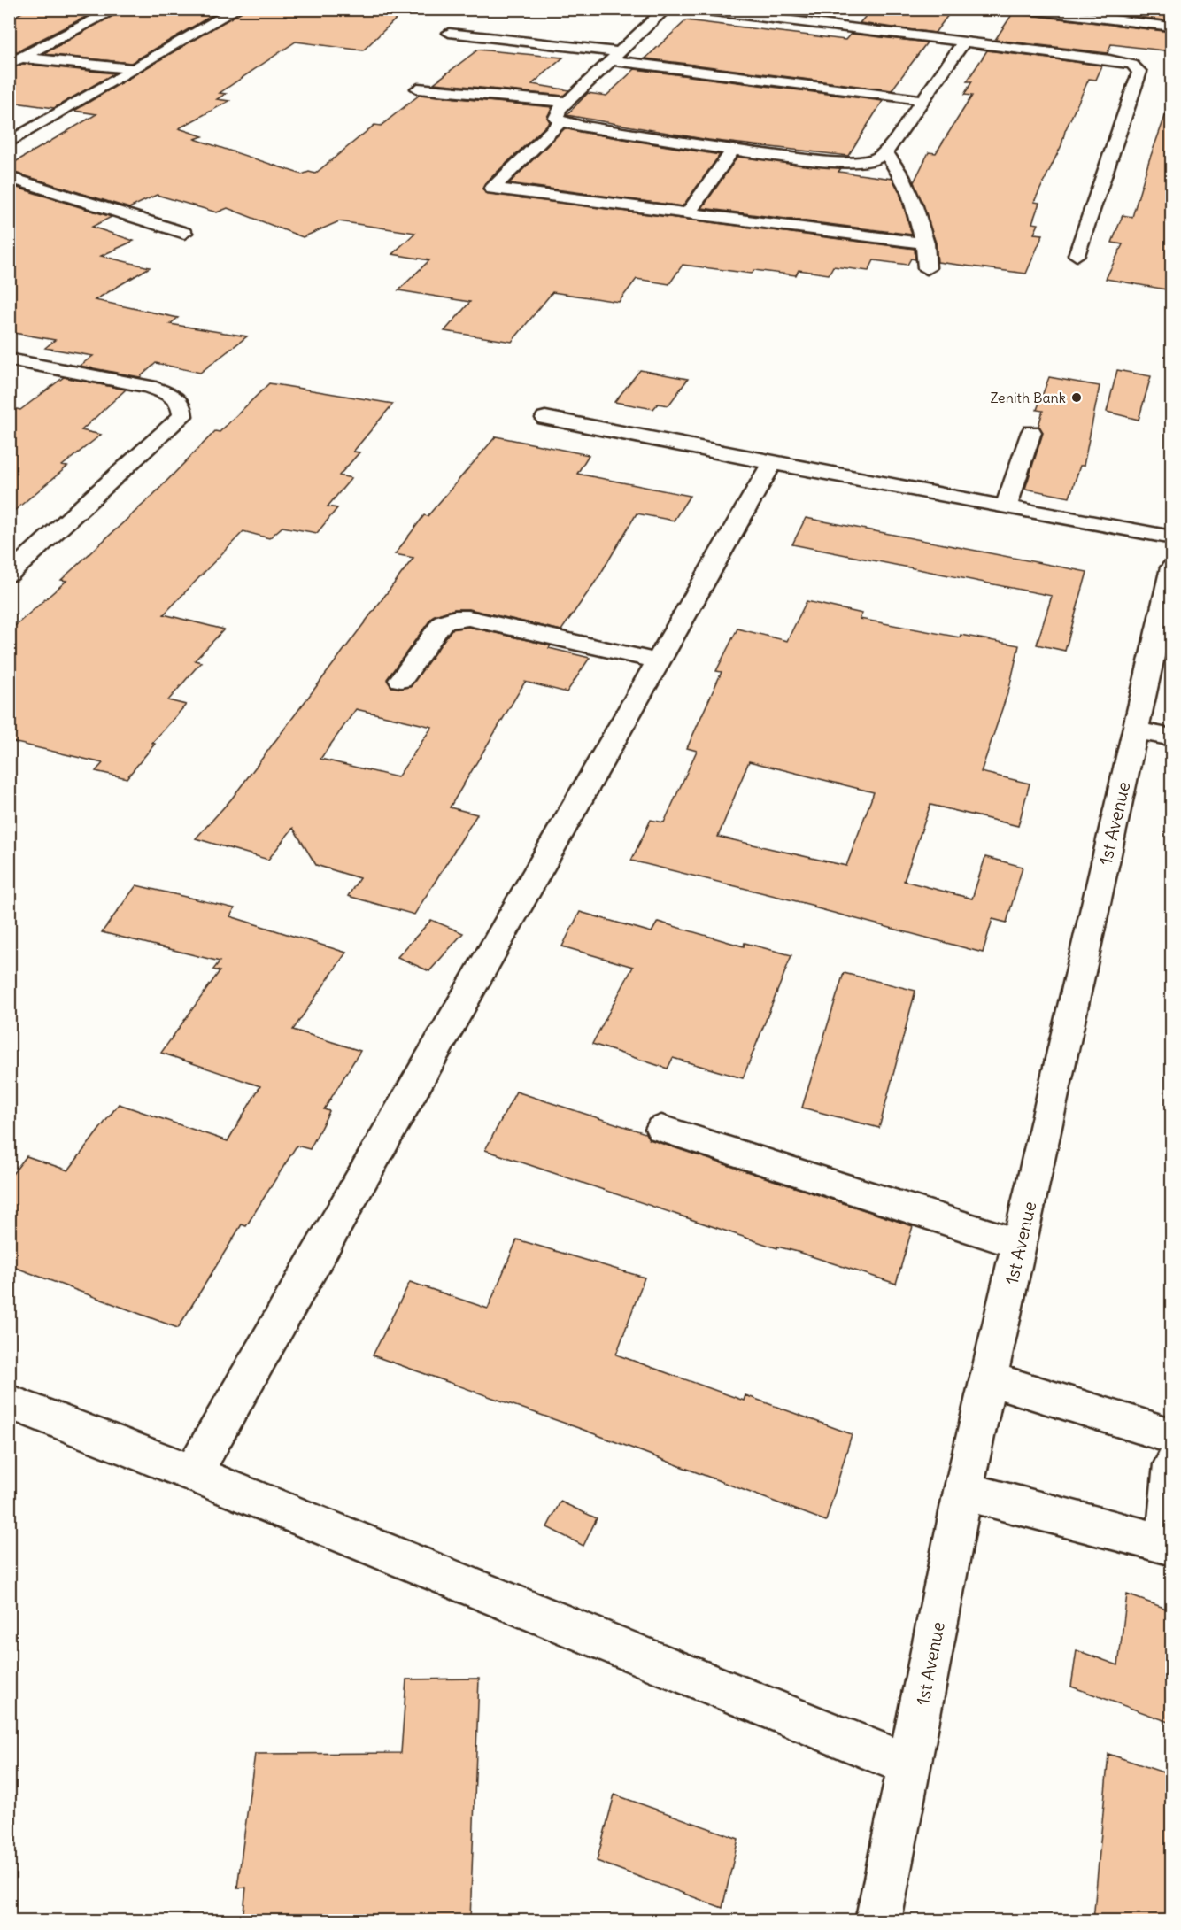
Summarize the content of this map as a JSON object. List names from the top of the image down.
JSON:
{
  "streets": {
    "street": ["1st Avenue"]
  },
  "places": ["Zenith Bank"]
}
